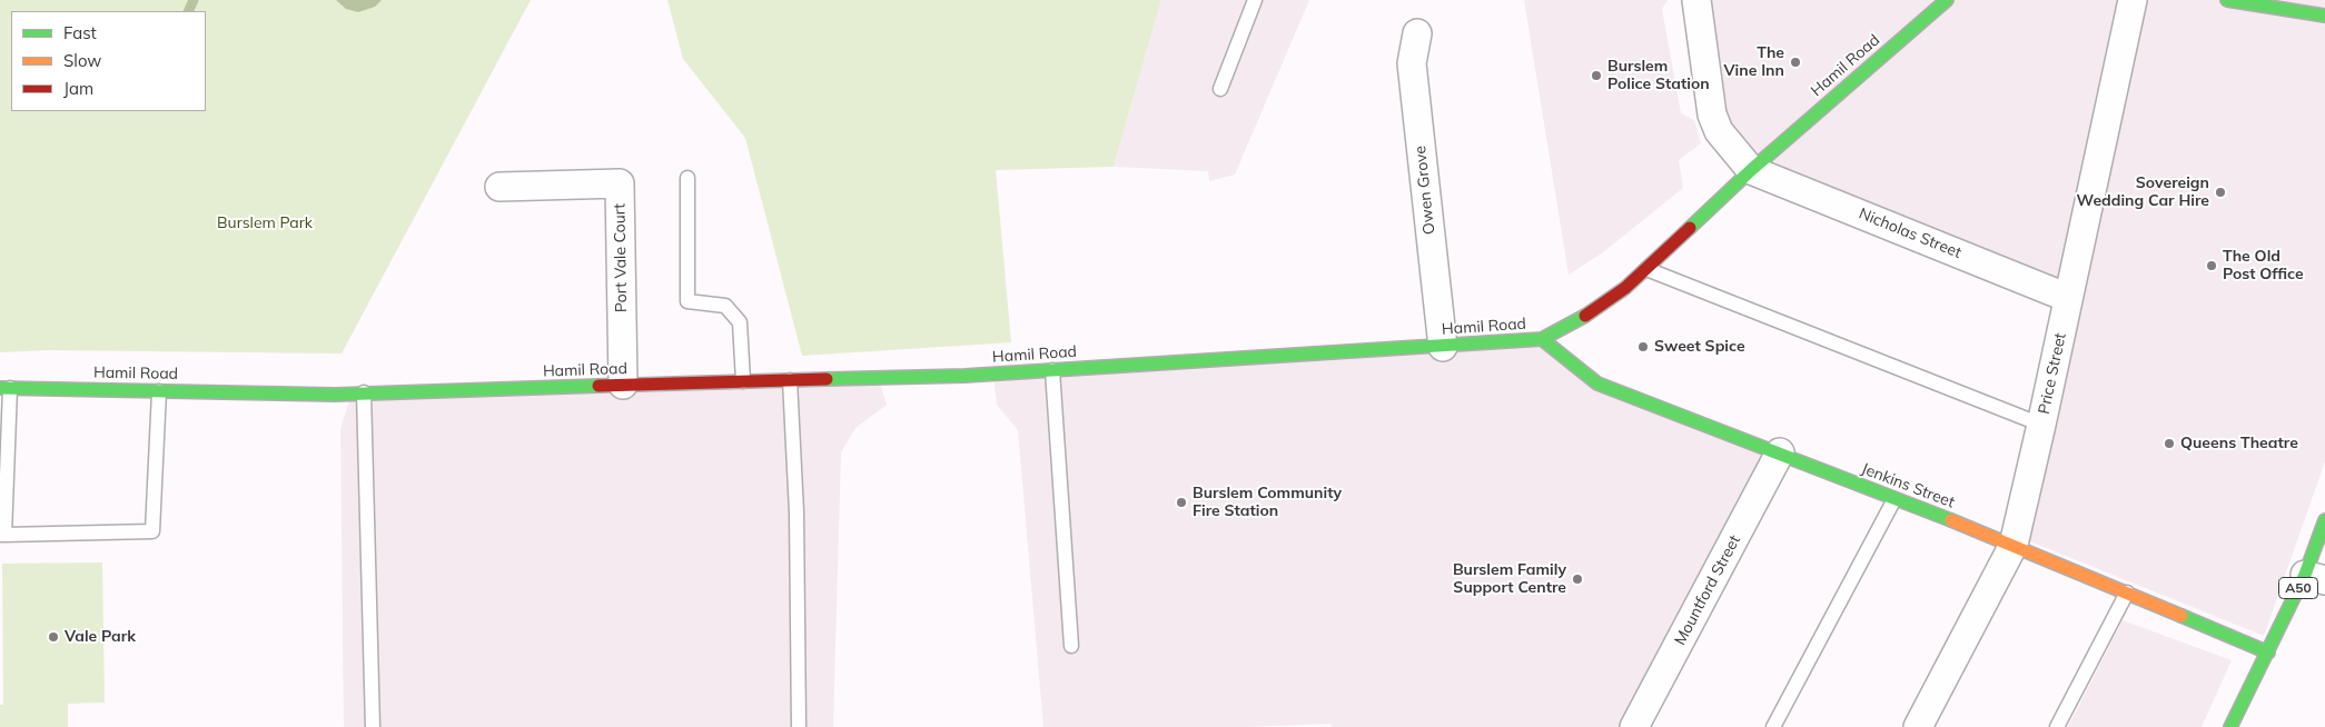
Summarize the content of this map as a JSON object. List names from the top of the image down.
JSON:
{
  "streets": {
    "street": [
      "Hamil Road",
      "Owen Grove",
      "Nicholas Street",
      "Port Vale Court",
      "Price Street",
      "Jenkins Street",
      "A50",
      "Mountford Street"
    ]
  },
  "crossings": [
    ["Hamil Road", "Owen Grove"],
    ["Hamil Road", "Nicholas Street"],
    ["Hamil Road", "Port Vale Court"],
    ["Hamil Road", "Jenkins Street"],
    ["Nicholas Street", "Price Street"],
    ["Price Street", "Jenkins Street"],
    ["Jenkins Street", "A50"],
    ["Jenkins Street", "Mountford Street"]
  ],
  "parks": ["Burslem Park"],
  "places": [
    "The Vine Inn",
    "Burslem Police Station",
    "Sovereign Wedding Car Hire",
    "The Old Post Office",
    "Sweet Spice",
    "Queens Theatre",
    "Burslem Community Fire Station",
    "Burslem Family Support Centre",
    "Vale Park"
  ],
  "legend": ["Fast", "Slow", "Jam"]
}
